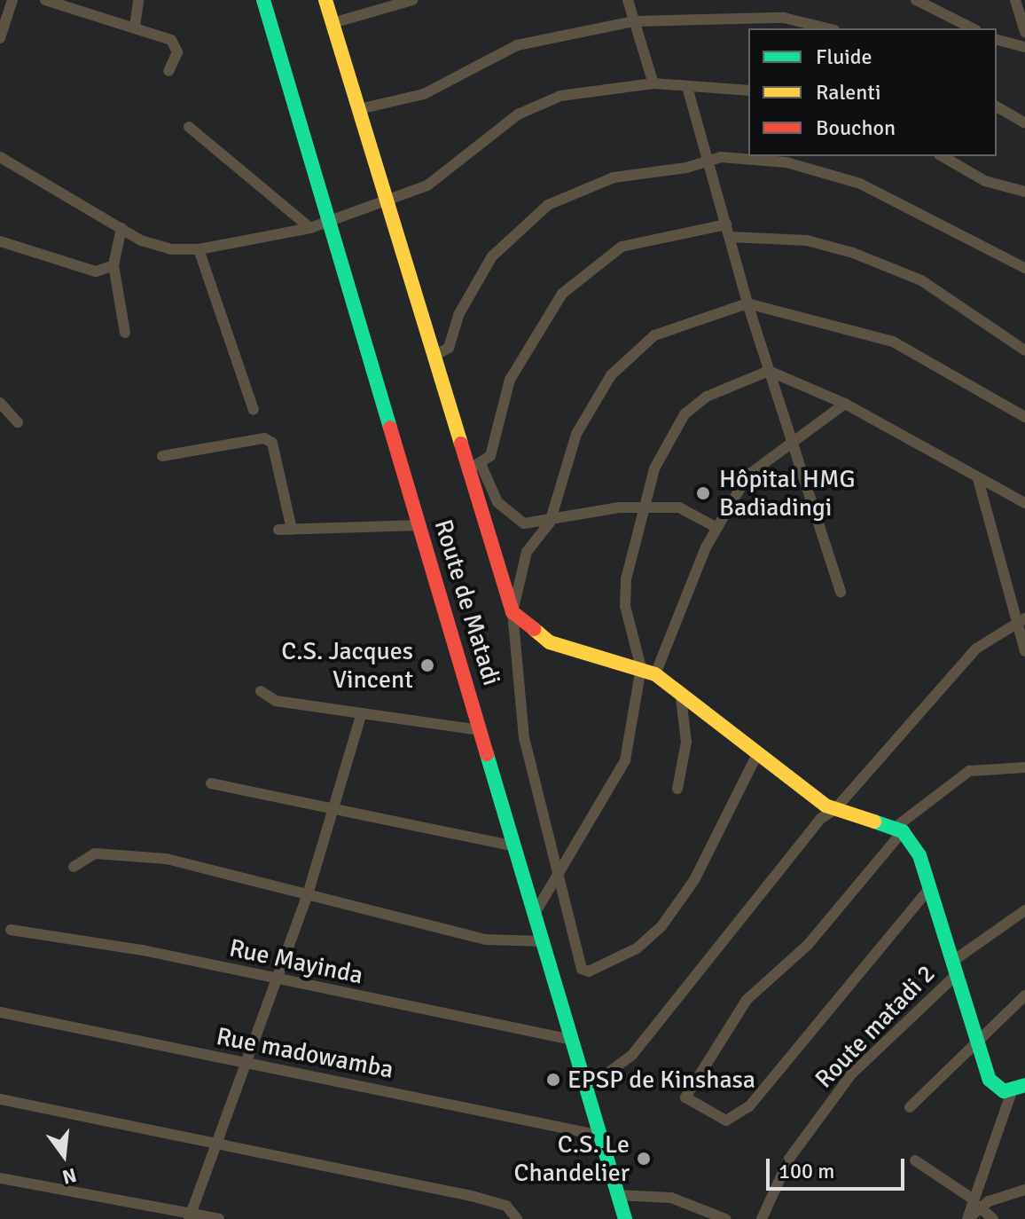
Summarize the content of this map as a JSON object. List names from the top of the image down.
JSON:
{
  "streets": {
    "main road": ["Route de Matadi"],
    "street": ["Rue Mayinda", "Route matadi 2", "Rue madowamba"]
  },
  "crossings": [
    ["Route de Matadi", "Rue Mayinda"],
    ["Route de Matadi", "Rue madowamba"]
  ],
  "places": [
    "Hôpital HMG Badiadingi",
    "C.S. Jacques Vincent",
    "EPSP de Kinshasa",
    "C.S. Le Chandelier"
  ],
  "legend": ["Fluide", "Ralenti", "Bouchon"],
  "scale_bar": "100 m",
  "north": "bottom"
}
